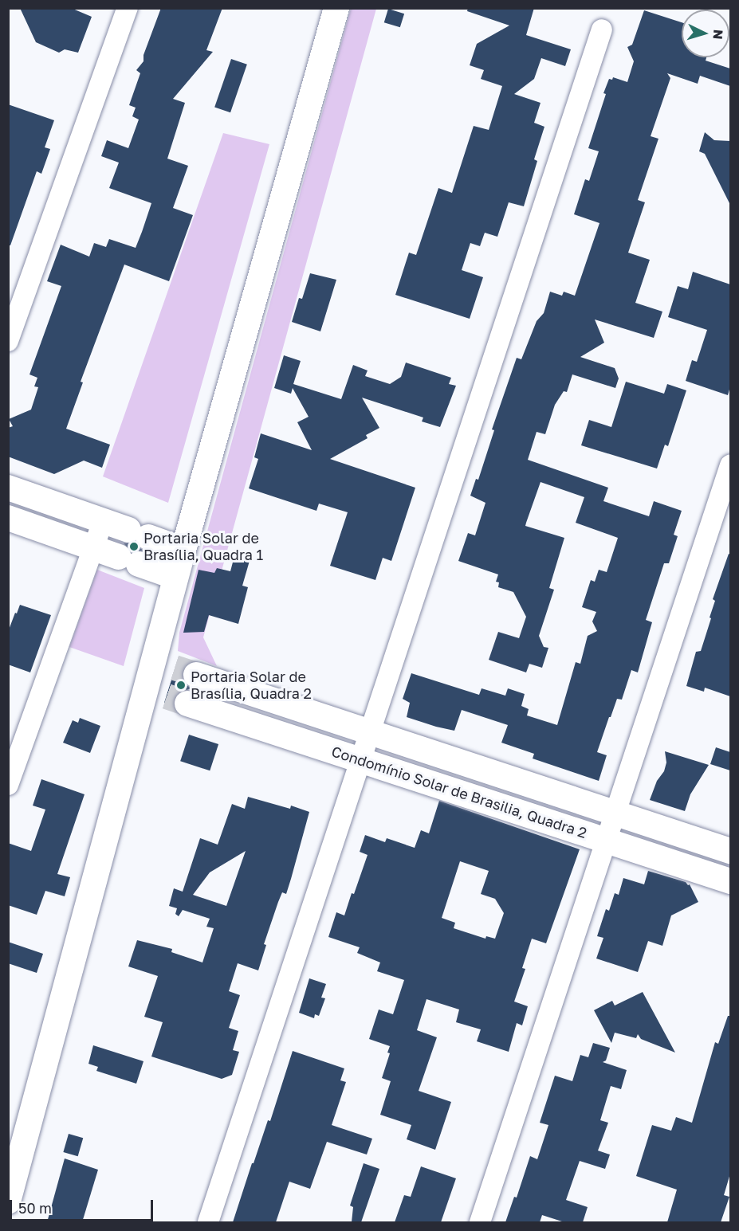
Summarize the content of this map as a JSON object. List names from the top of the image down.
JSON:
{
  "streets": {
    "street": ["Condomínio Solar de Brasilia, Quadra 2"]
  },
  "places": ["Portaria Solar de Brasília, Quadra 1", "Portaria Solar de Brasília, Quadra 2"],
  "scale_bar": "50 m",
  "north": "right"
}
